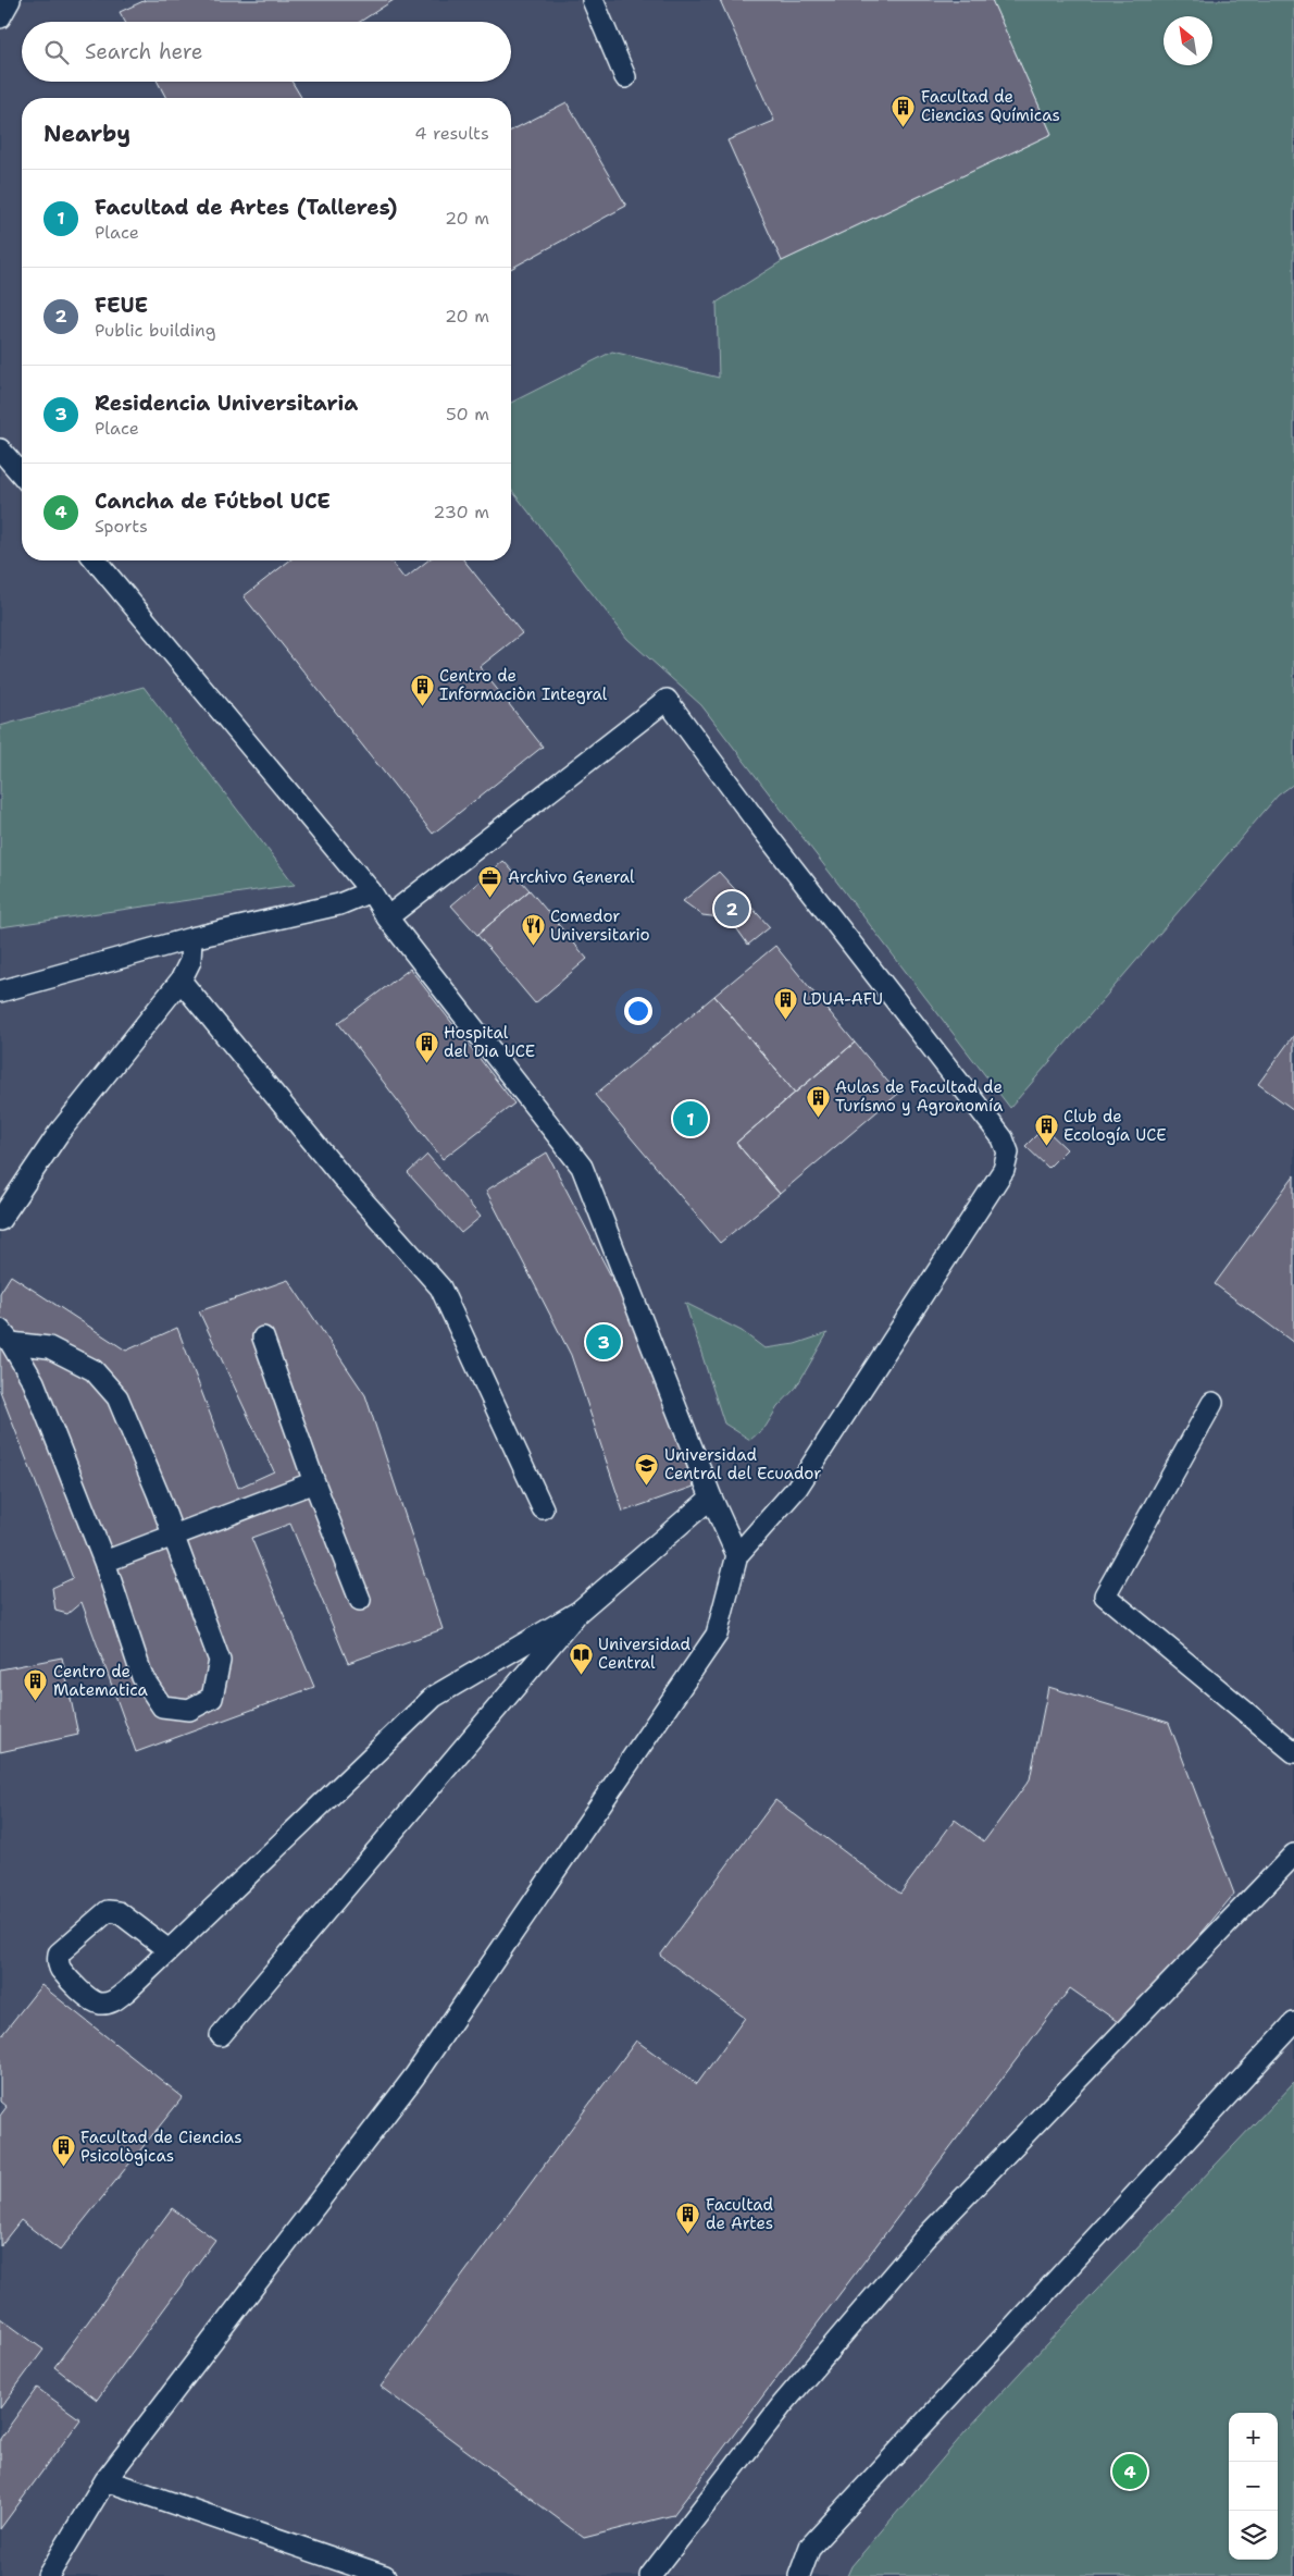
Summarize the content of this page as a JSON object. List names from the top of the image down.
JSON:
{
  "places": {
    "building": [
      "Facultad de Ciencias Químicas",
      "Centro de Informaciòn Integral",
      "LDUA-AFU",
      "Hospital del Dia UCE",
      "Aulas de Facultad de Turísmo y Agronomía",
      "Club de Ecología UCE",
      "Centro de Matematica",
      "Facultad de Ciencias Psicològicas",
      "Facultad de Artes"
    ],
    "office": ["Archivo General"],
    "restaurant": ["Comedor Universitario"],
    "school or university": ["Universidad Central del Ecuador"],
    "library": ["Universidad Central"]
  },
  "north": "top left",
  "page": {
    "search": "Search here",
    "heading": ["Nearby", "4 results"],
    "list": [
      {
        "mark": "1",
        "name": "Facultad de Artes (Talleres)",
        "note": "Place",
        "value": "20 m"
      },
      {
        "mark": "2",
        "name": "FEUE",
        "note": "Public building",
        "value": "20 m"
      },
      {
        "mark": "3",
        "name": "Residencia Universitaria",
        "note": "Place",
        "value": "50 m"
      },
      {
        "mark": "4",
        "name": "Cancha de Fútbol UCE",
        "note": "Sports",
        "value": "230 m"
      }
    ],
    "pins": [
      "2",
      "1",
      "3",
      "4"
    ],
    "map_buttons": ["+", "−"]
  }
}
